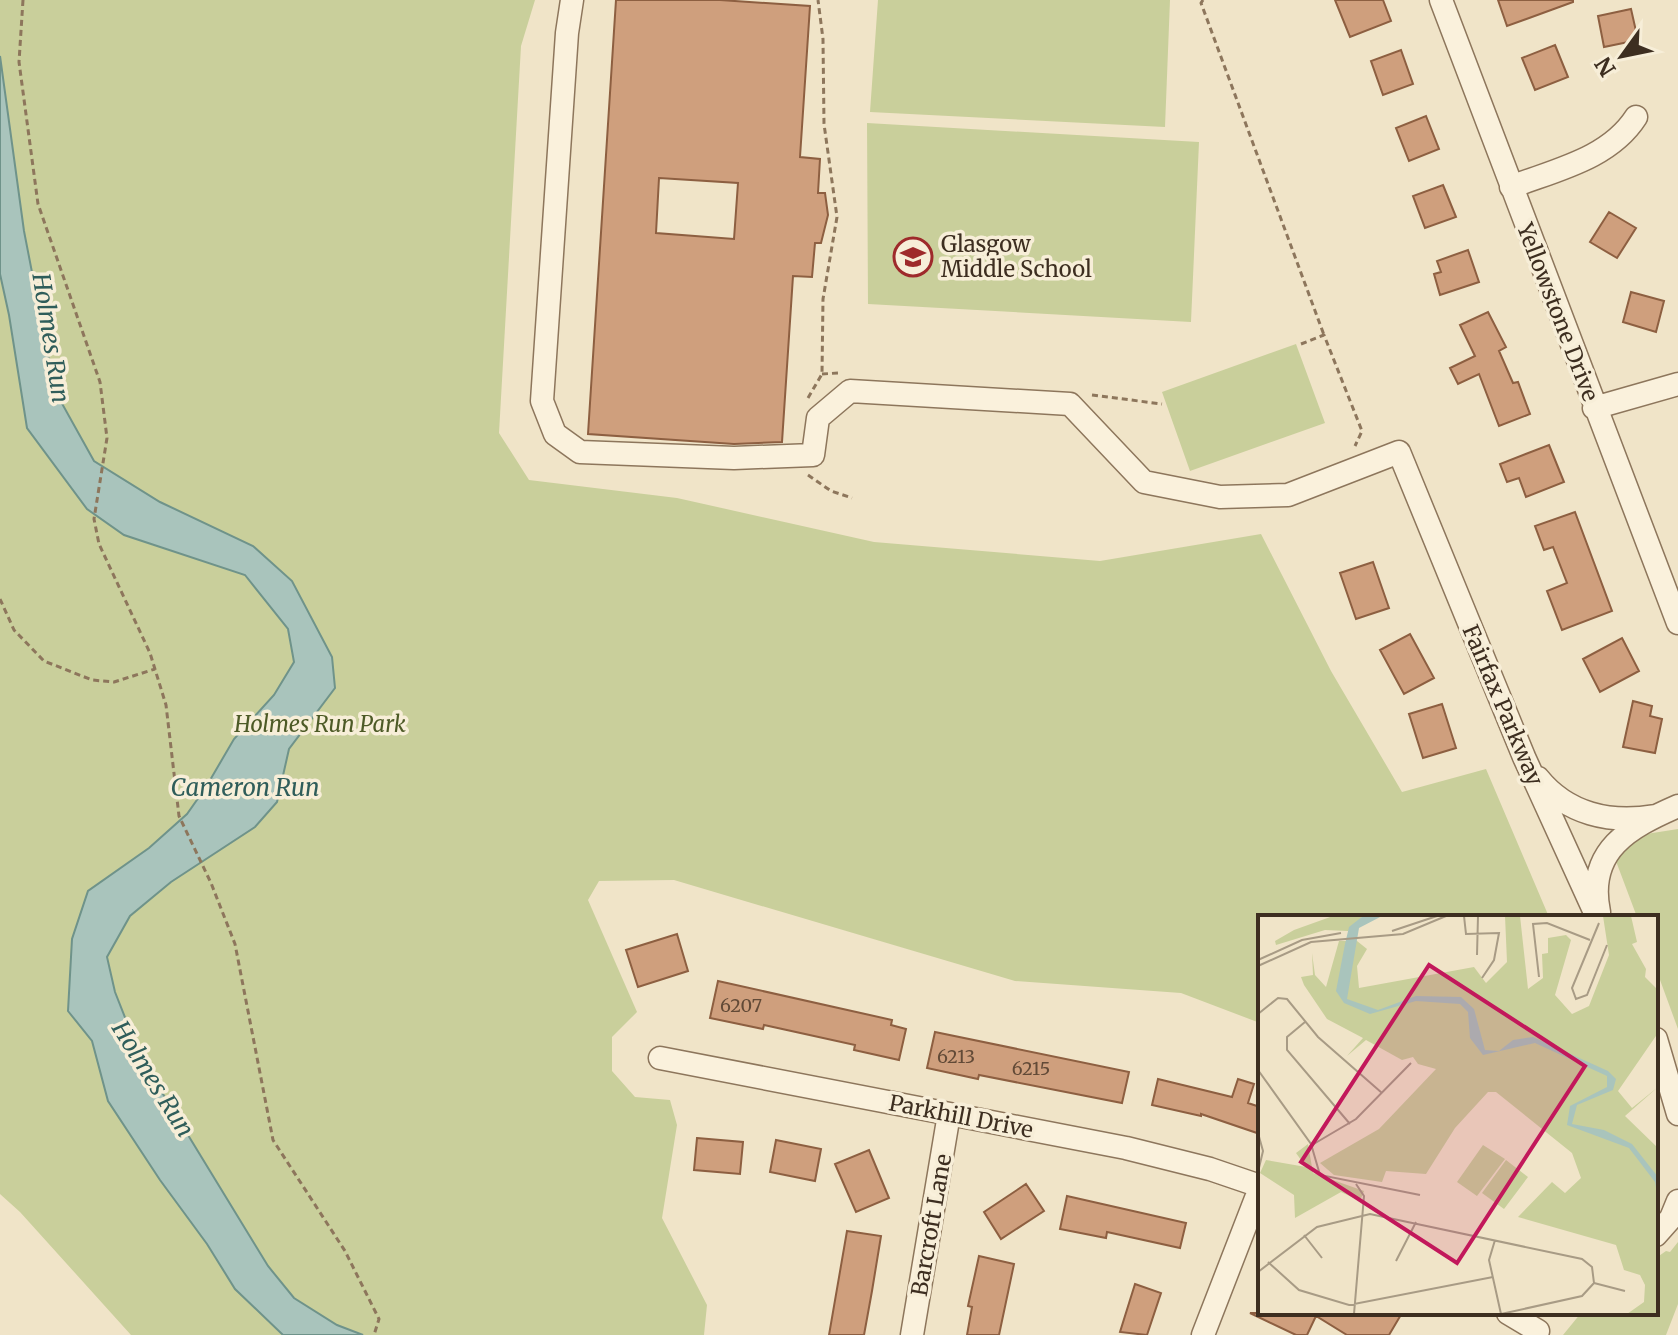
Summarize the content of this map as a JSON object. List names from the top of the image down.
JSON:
{
  "streets": {
    "street": [
      "Yellowstone Drive",
      "Fairfax Parkway",
      "Parkhill Drive",
      "Barcroft Lane"
    ]
  },
  "crossings": [
    ["Parkhill Drive", "Barcroft Lane"]
  ],
  "water": ["Holmes Run", "Cameron Run"],
  "parks": ["Holmes Run Park"],
  "places": {
    "school or university": ["Glasgow Middle School"]
  },
  "house_numbers": ["6207", "6213", "6215"],
  "north": "bottom left"
}
